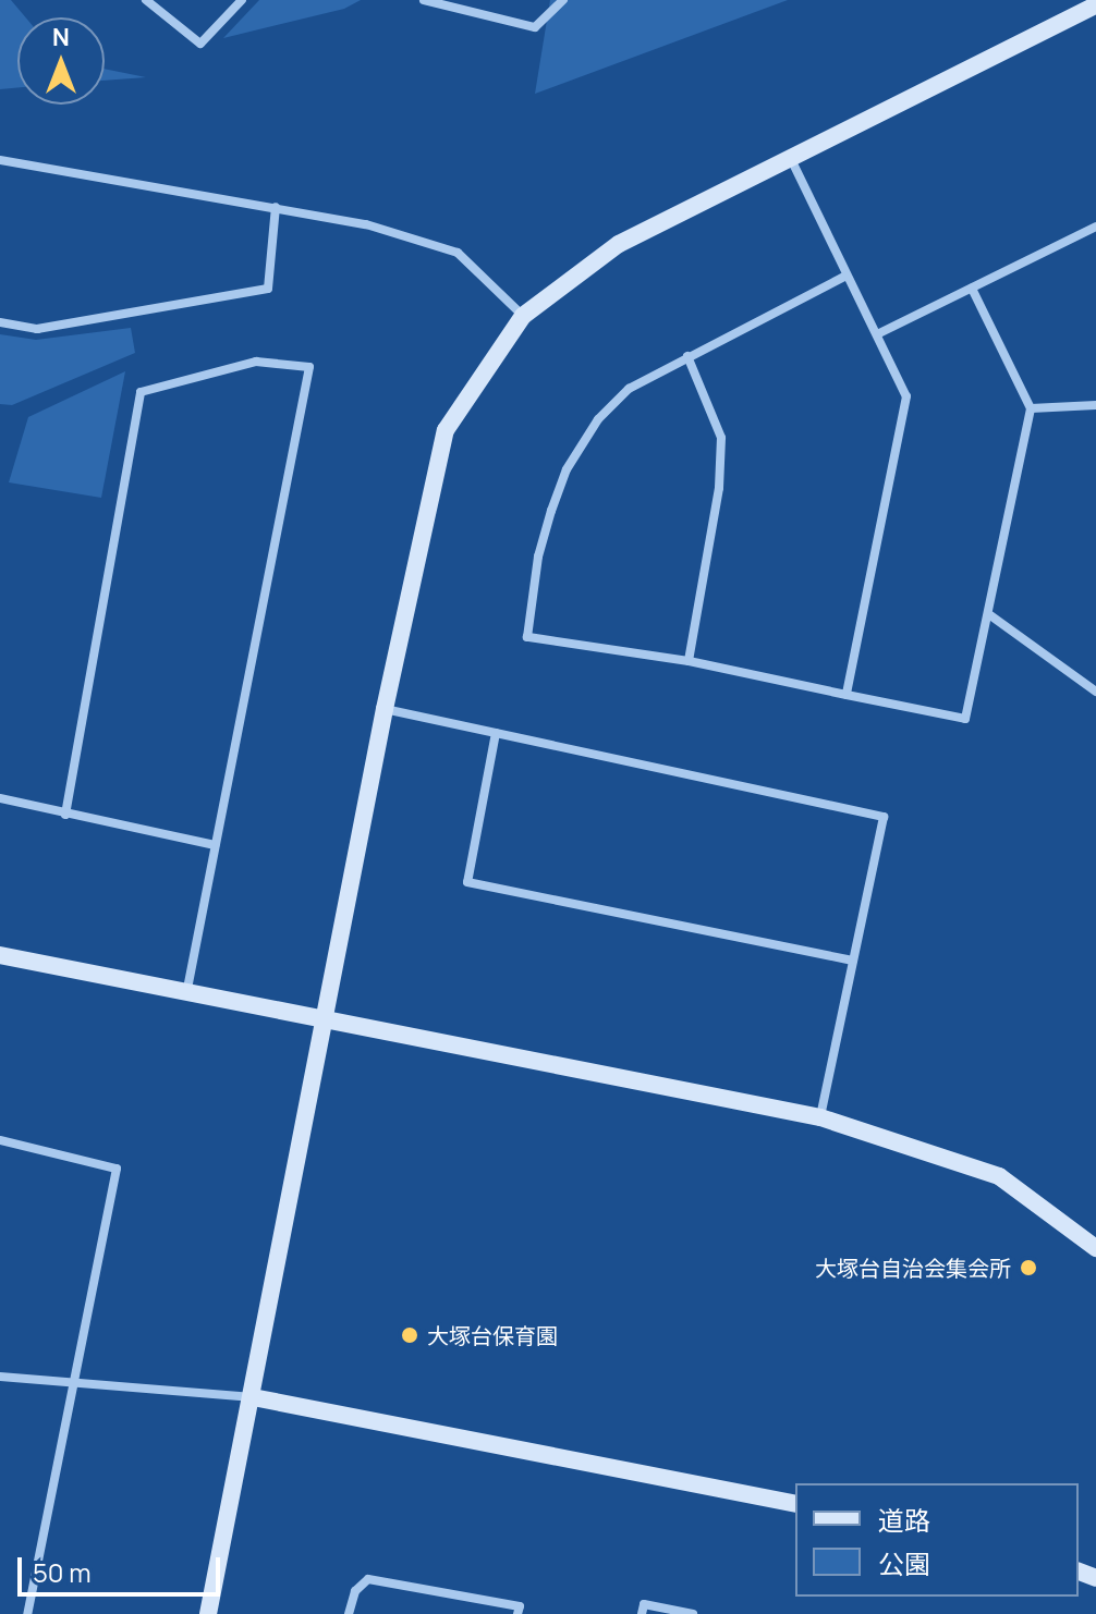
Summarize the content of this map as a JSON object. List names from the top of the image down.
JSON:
{
  "places": ["大塚台自治会集会所", "大塚台保育園"],
  "legend": ["道路", "公園"],
  "scale_bar": "50 m",
  "north": "top"
}
